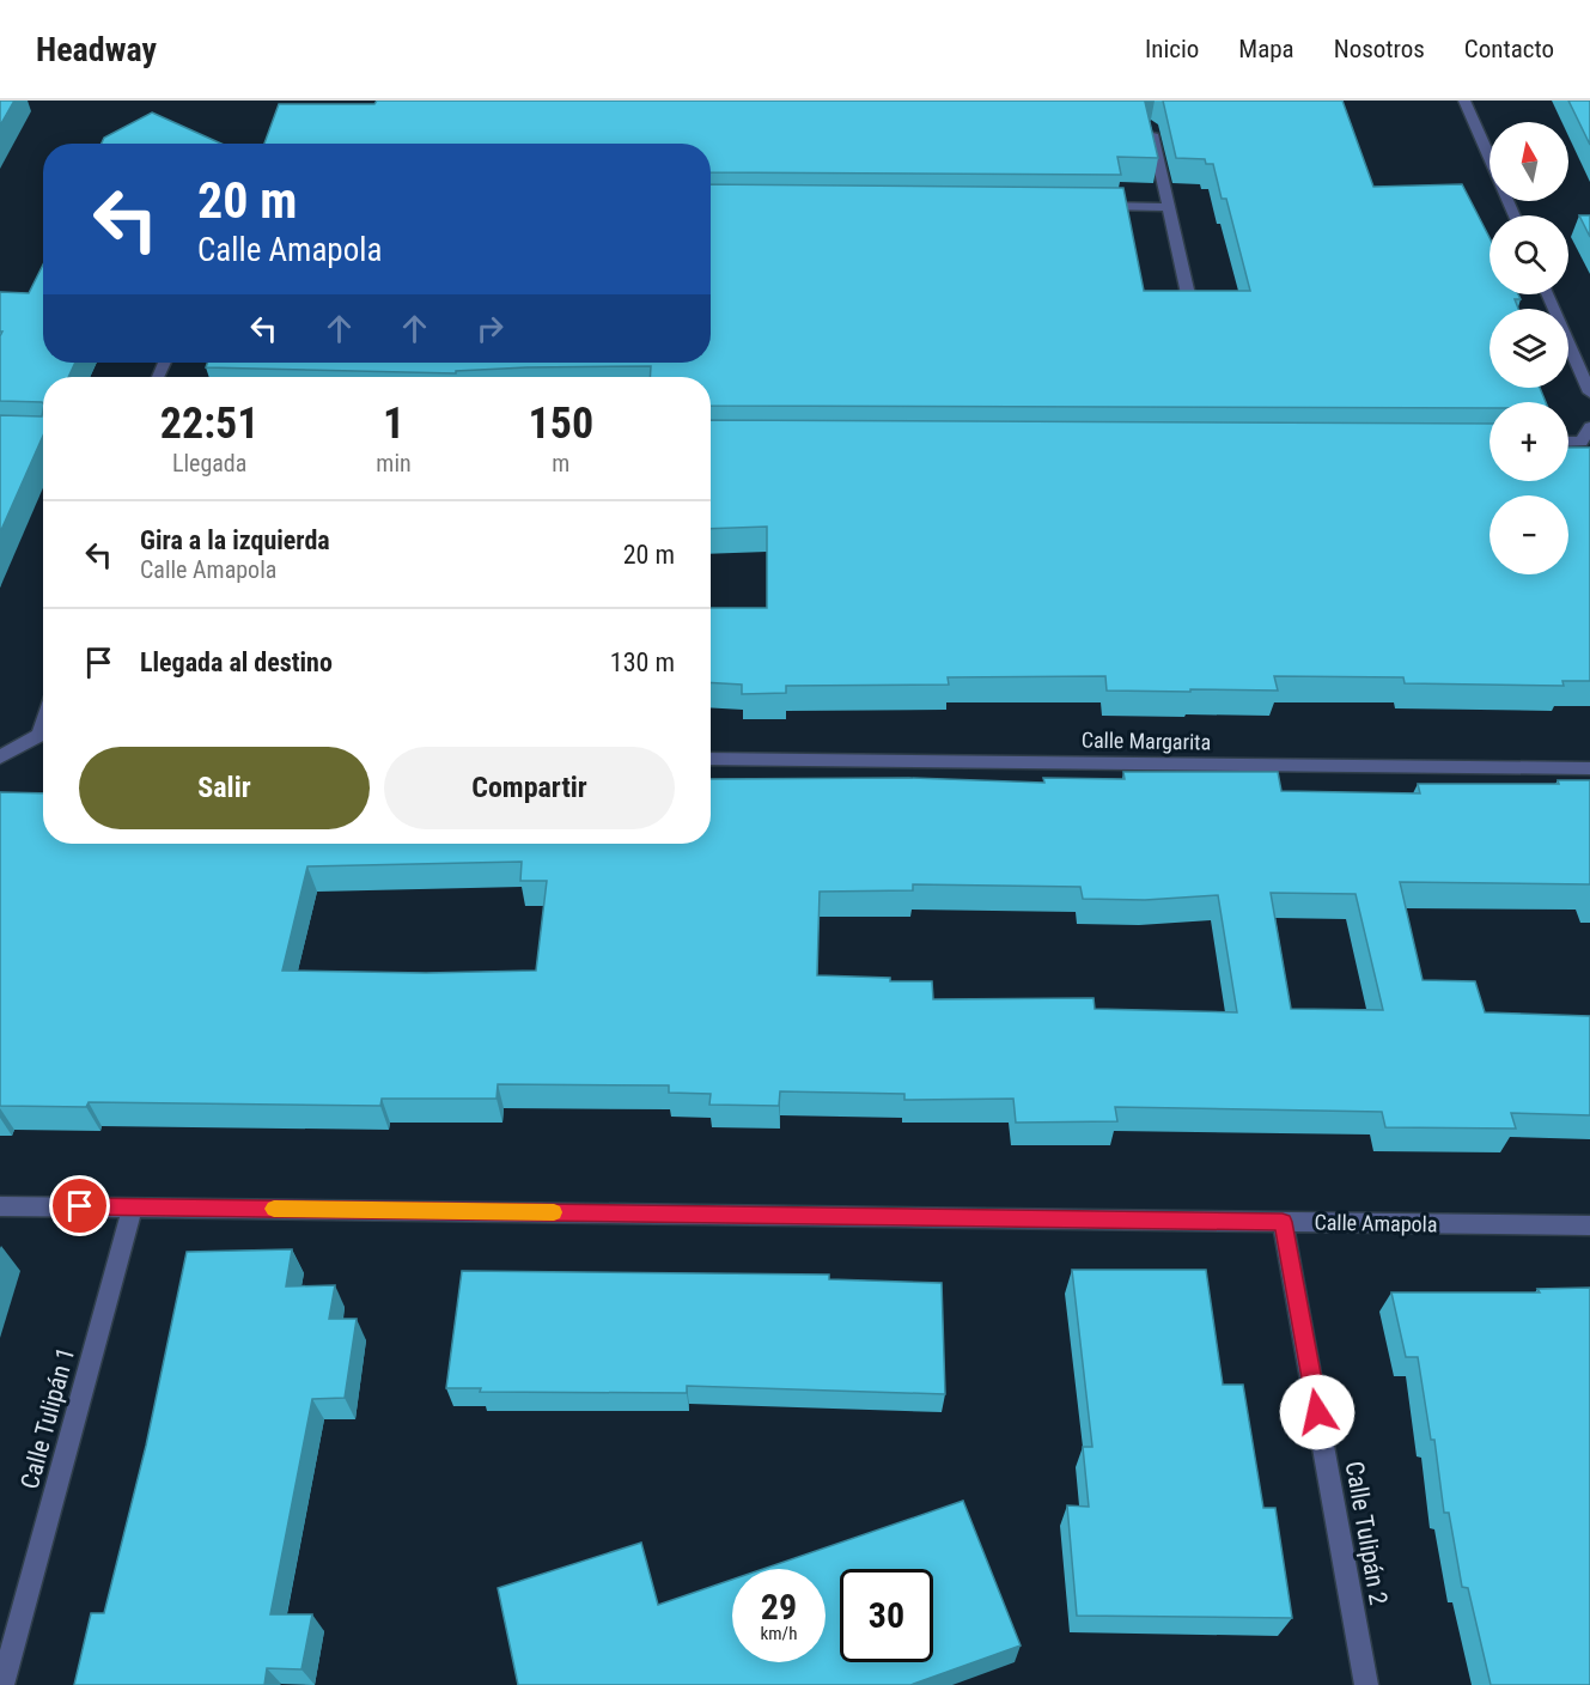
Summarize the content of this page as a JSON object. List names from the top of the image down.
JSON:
{
  "streets": {
    "street": [
      "Calle Margarita",
      "Calle Amapola",
      "Calle Tulipán 1",
      "Calle Tulipán 2"
    ]
  },
  "crossings": [
    ["Calle Amapola", "Calle Tulipán 1"],
    ["Calle Amapola", "Calle Tulipán 2"]
  ],
  "north": "top",
  "page": {
    "header": "Headway",
    "nav": [
      "Inicio",
      "Mapa",
      "Nosotros",
      "Contacto"
    ],
    "map_buttons": ["+", "−"],
    "turn": ["20 m", "Calle Amapola"],
    "eta": [
      "22:51",
      "Llegada",
      "1",
      "min",
      "150",
      "m"
    ],
    "list": [
      {
        "name": "Gira a la izquierda",
        "note": "Calle Amapola",
        "value": "20 m"
      },
      {
        "name": "Llegada al destino",
        "value": "130 m"
      }
    ],
    "buttons": ["Salir", "Compartir"],
    "speed": "29 km/h",
    "limit": "30"
  }
}
